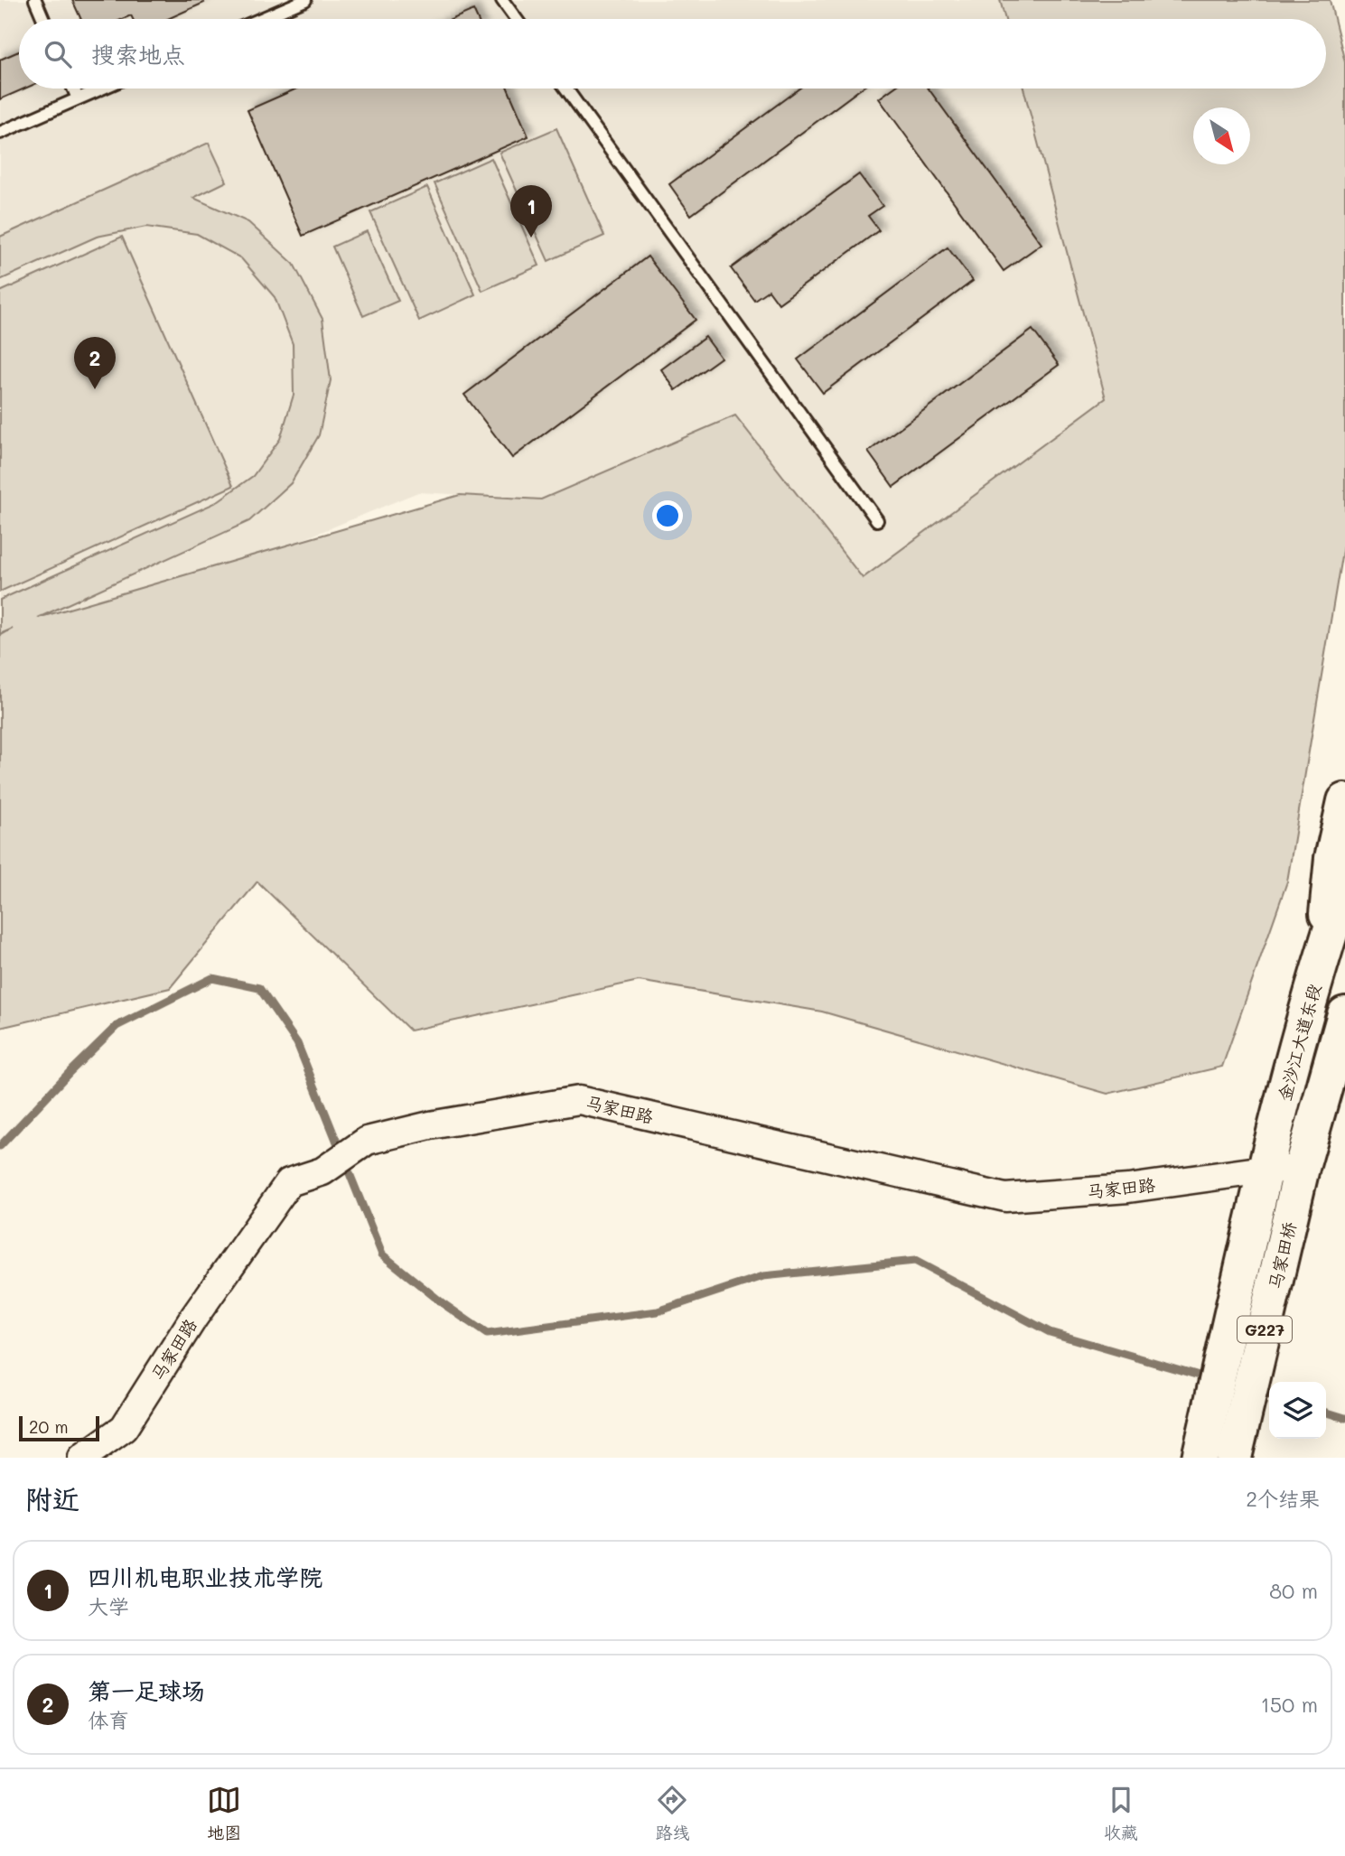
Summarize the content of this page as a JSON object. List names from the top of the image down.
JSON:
{
  "streets": {
    "highway": ["金沙江大道东段", "马家田桥", "G227"],
    "street": ["马家田路"]
  },
  "crossings": [
    ["金沙江大道东段", "马家田路"],
    ["金沙江大道东段", "马家田桥"],
    ["马家田路", "马家田桥"]
  ],
  "scale_bar": "20 m",
  "north": "bottom right",
  "page": {
    "search": "搜索地点",
    "pins": ["1", "2"],
    "scale": "20 m",
    "heading": ["附近", "2个结果"],
    "list": [
      {
        "mark": "1",
        "name": "四川机电职业技术学院",
        "note": "大学",
        "value": "80 m"
      },
      {
        "mark": "2",
        "name": "第一足球场",
        "note": "体育",
        "value": "150 m"
      }
    ],
    "nav": ["地图", "路线", "收藏"]
  }
}
